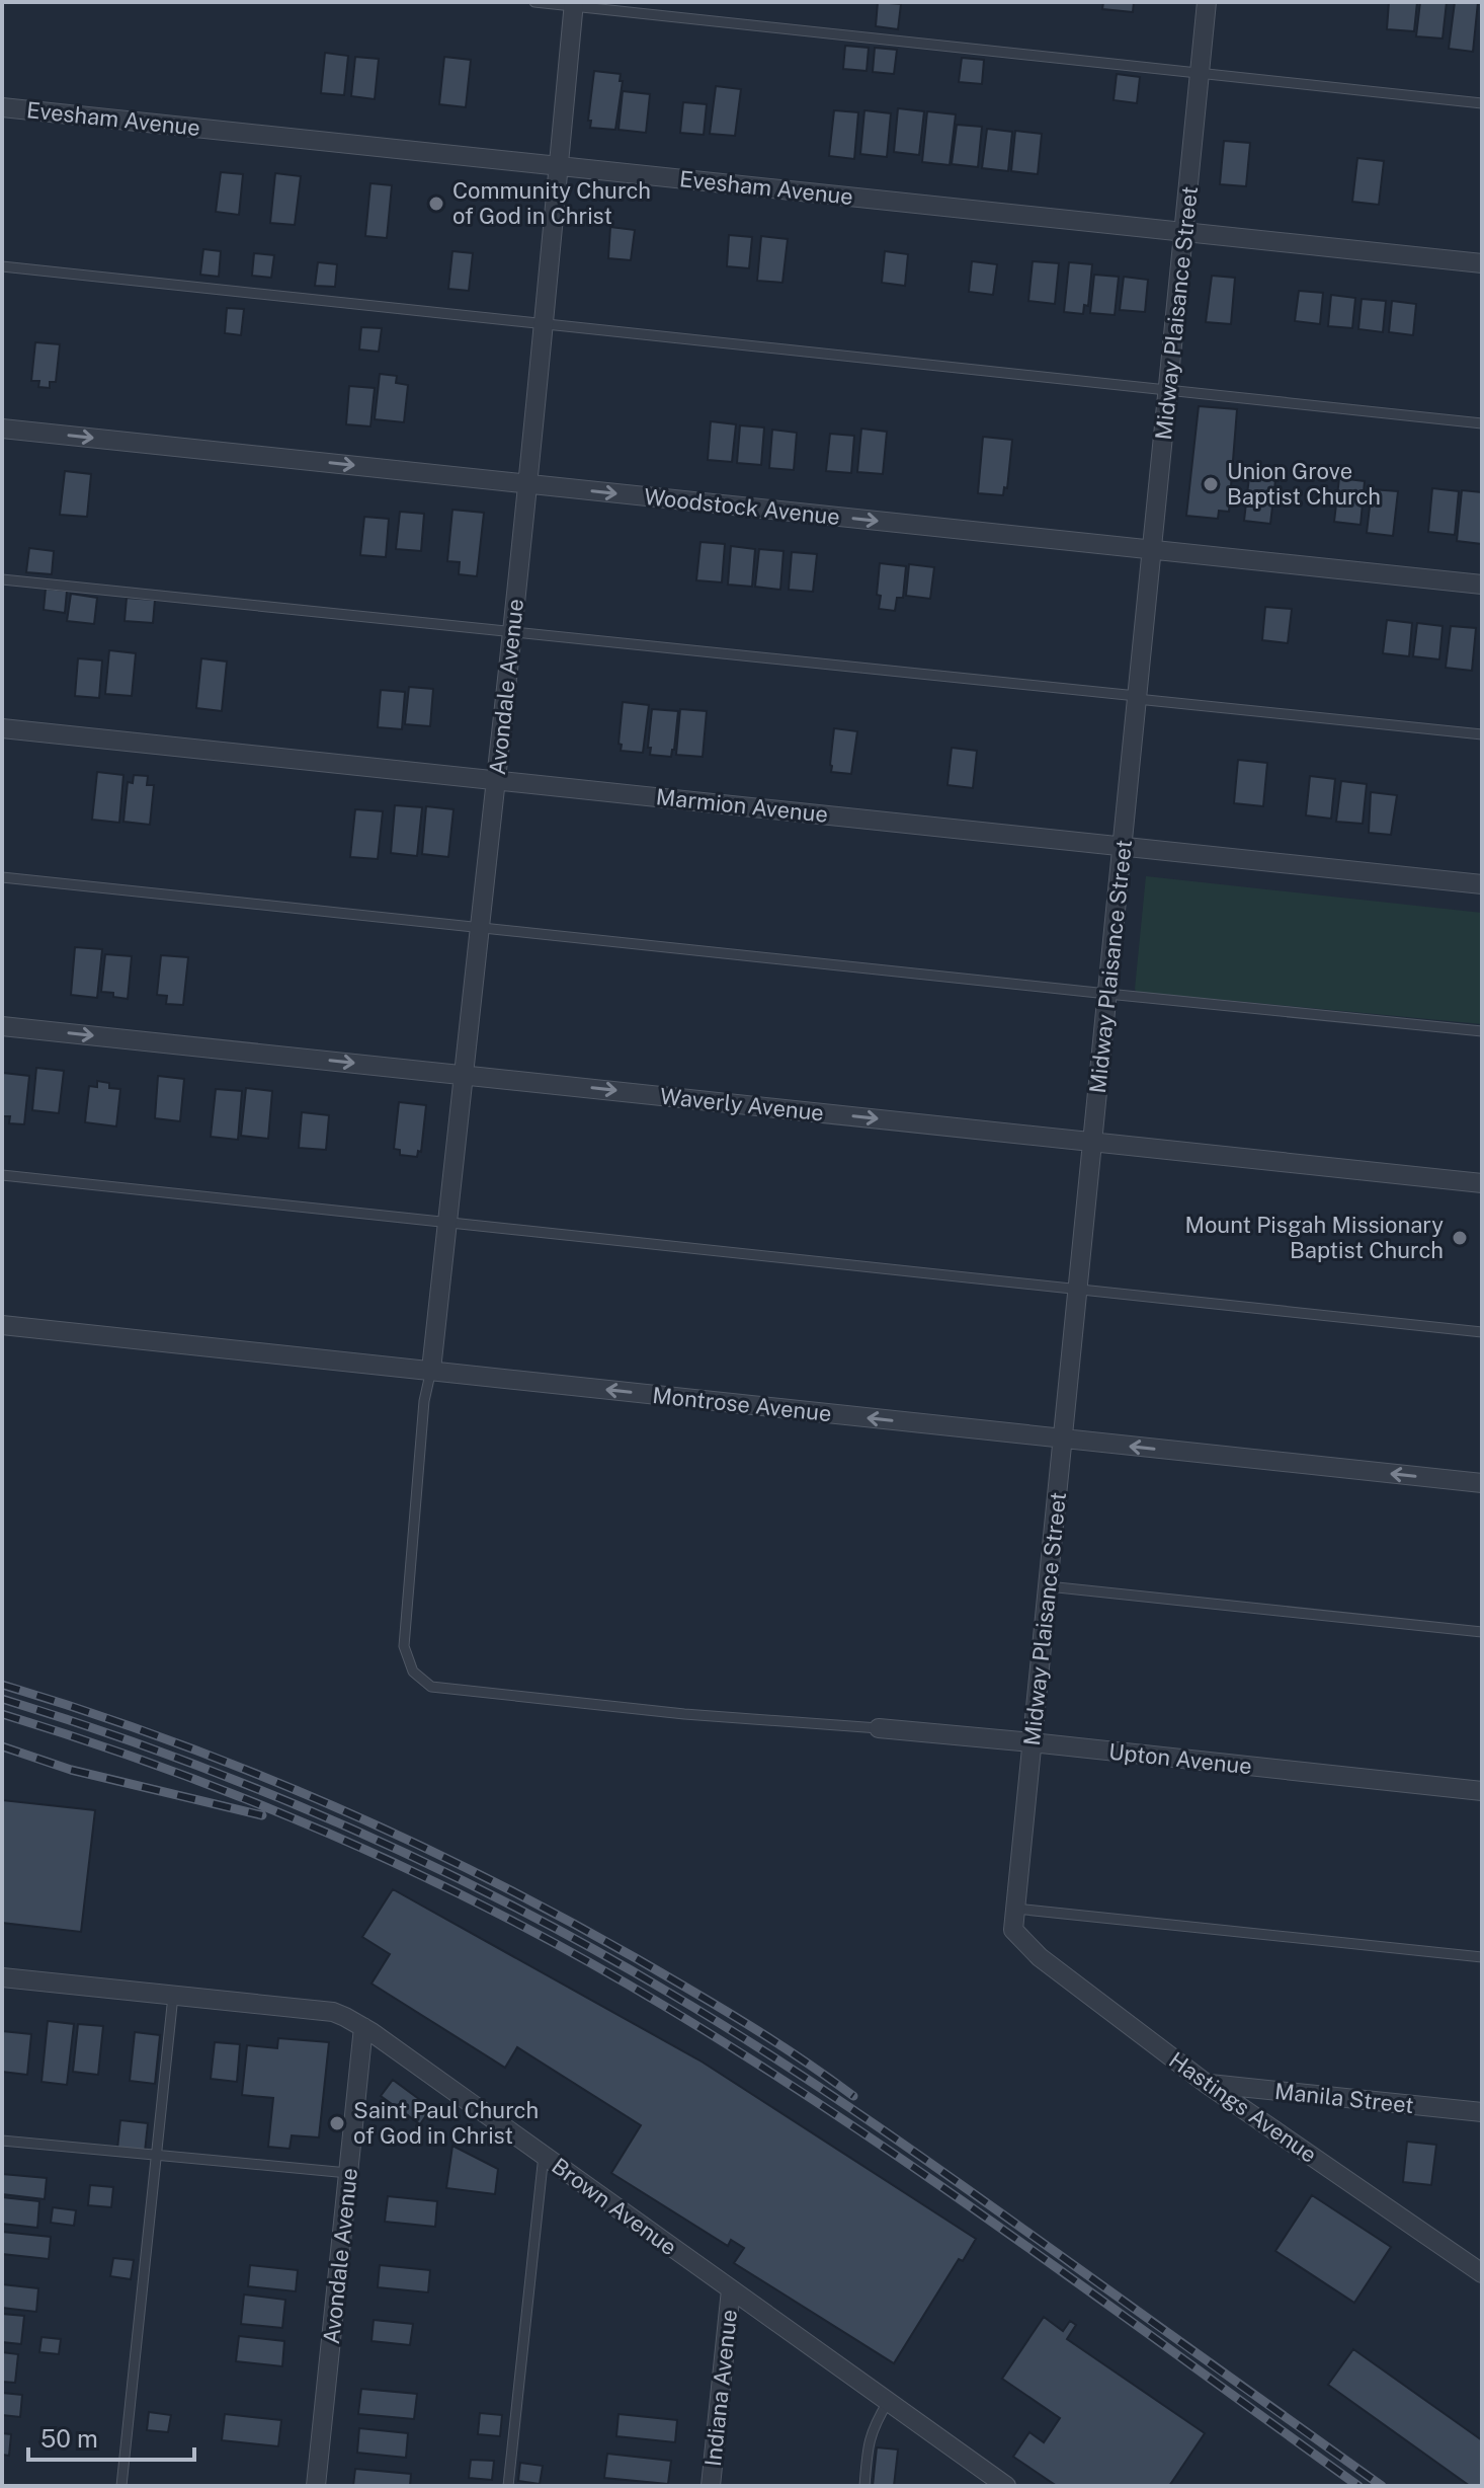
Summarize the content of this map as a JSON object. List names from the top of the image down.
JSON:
{
  "streets": {
    "street": [
      "Evesham Avenue",
      "Midway Plaisance Street",
      "Woodstock Avenue",
      "Avondale Avenue",
      "Marmion Avenue",
      "Waverly Avenue",
      "Montrose Avenue",
      "Upton Avenue",
      "Manila Street",
      "Hastings Avenue",
      "Brown Avenue",
      "Indiana Avenue"
    ]
  },
  "crossings": [
    ["Evesham Avenue", "Midway Plaisance Street"],
    ["Evesham Avenue", "Avondale Avenue"],
    ["Midway Plaisance Street", "Woodstock Avenue"],
    ["Midway Plaisance Street", "Marmion Avenue"],
    ["Midway Plaisance Street", "Waverly Avenue"],
    ["Midway Plaisance Street", "Montrose Avenue"],
    ["Midway Plaisance Street", "Upton Avenue"],
    ["Midway Plaisance Street", "Hastings Avenue"],
    ["Woodstock Avenue", "Avondale Avenue"],
    ["Avondale Avenue", "Marmion Avenue"],
    ["Avondale Avenue", "Waverly Avenue"],
    ["Avondale Avenue", "Montrose Avenue"],
    ["Avondale Avenue", "Brown Avenue"],
    ["Manila Street", "Hastings Avenue"],
    ["Brown Avenue", "Indiana Avenue"]
  ],
  "one_way": ["Woodstock Avenue", "Waverly Avenue", "Montrose Avenue"],
  "places": [
    "Community Church of God in Christ",
    "Union Grove Baptist Church",
    "Mount Pisgah Missionary Baptist Church",
    "Saint Paul Church of God in Christ"
  ],
  "scale_bar": "50 m"
}
